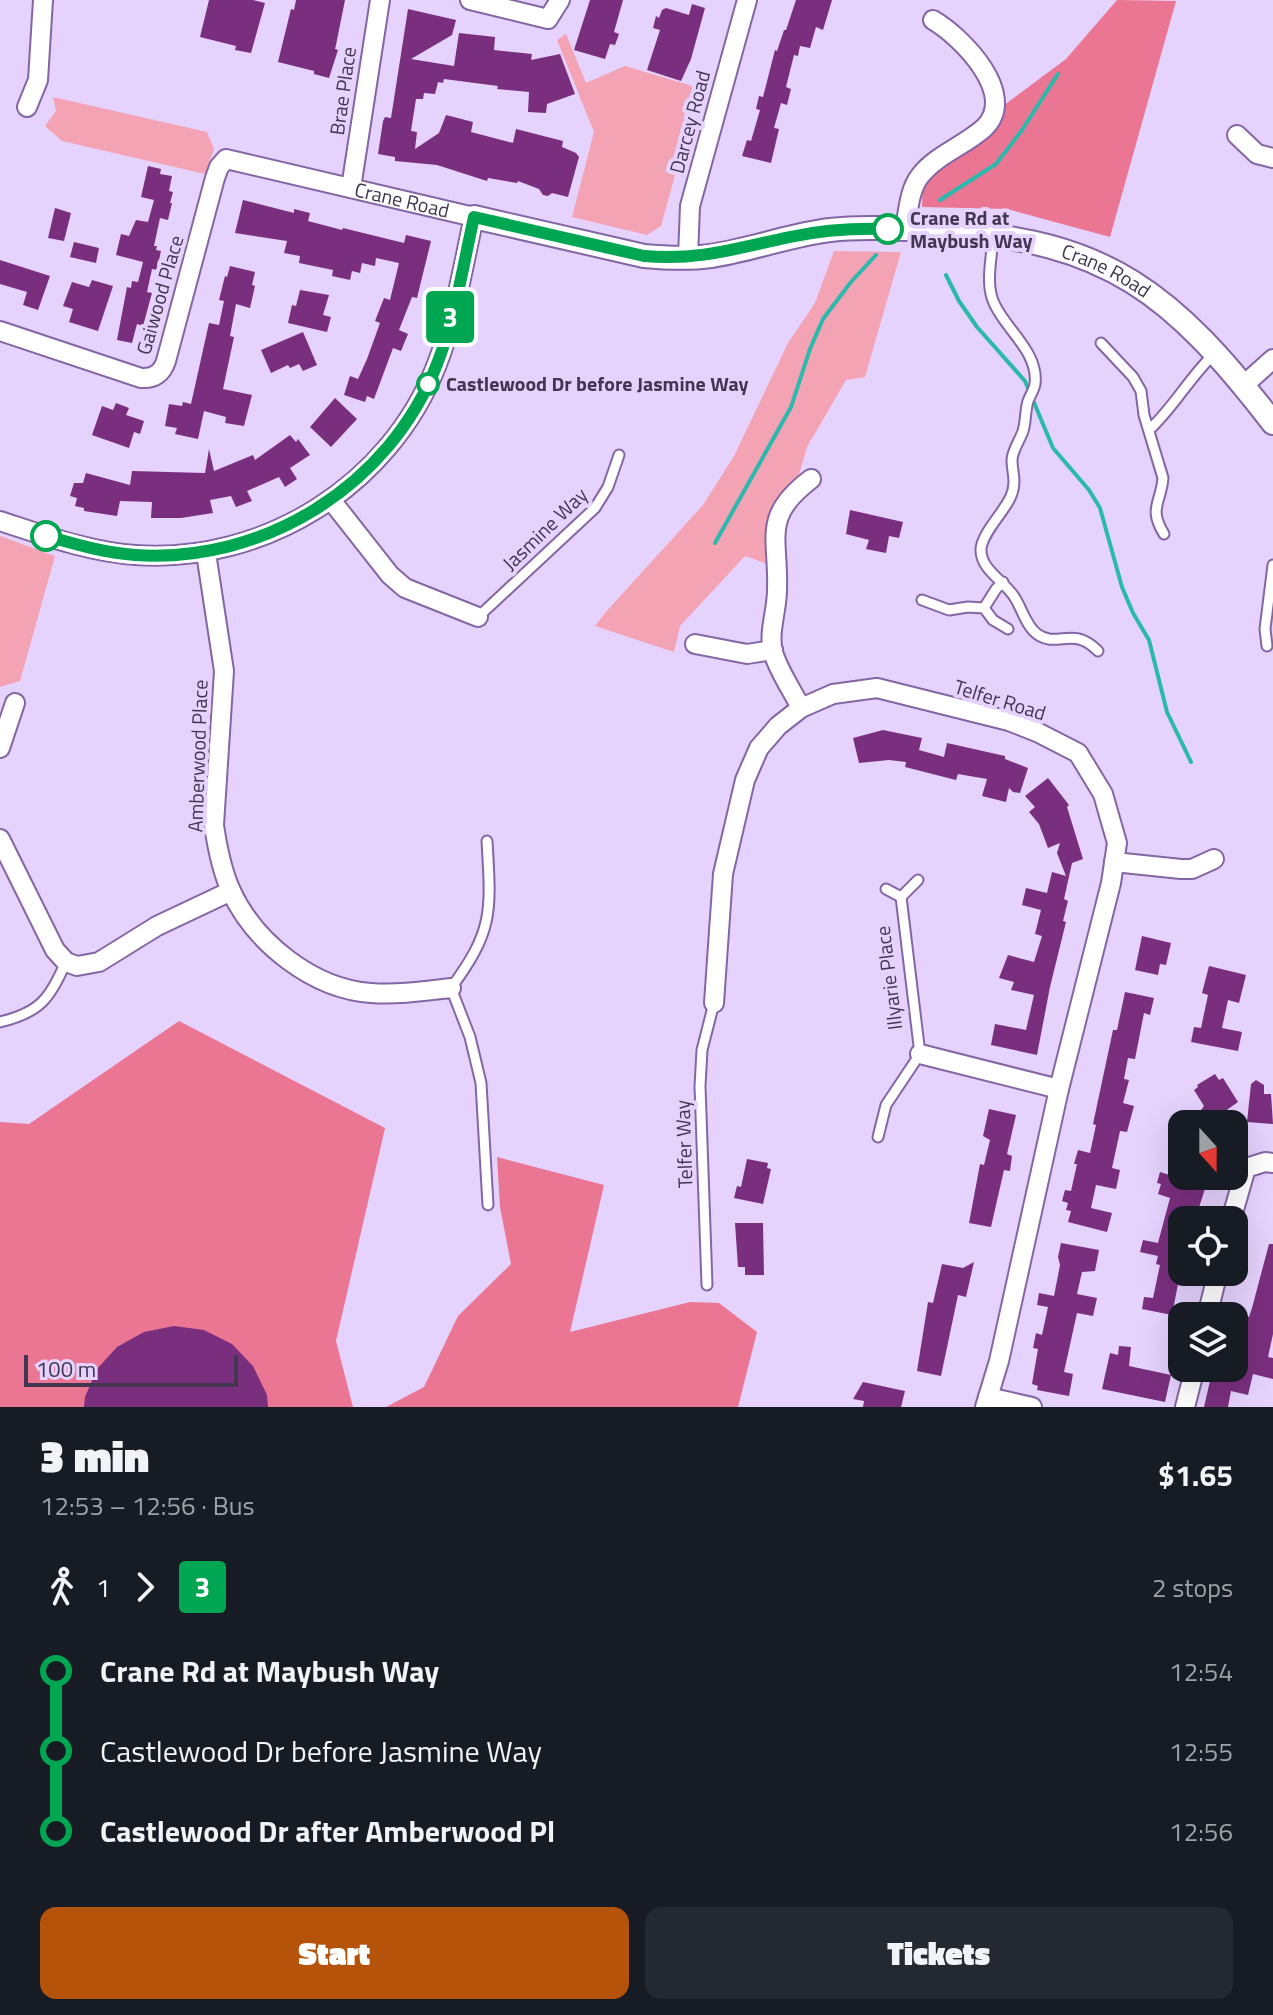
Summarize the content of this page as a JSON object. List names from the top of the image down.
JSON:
{
  "streets": {
    "street": [
      "Brae Place",
      "Darcey Road",
      "Crane Road",
      "Gaiwood Place",
      "Telfer Road",
      "Amberwood Place",
      "Illyarie Place"
    ],
    "lane": ["Jasmine Way", "Telfer Way"]
  },
  "crossings": [
    ["Brae Place", "Crane Road"],
    ["Darcey Road", "Crane Road"],
    ["Crane Road", "Gaiwood Place"],
    ["Telfer Road", "Illyarie Place"],
    ["Telfer Road", "Telfer Way"]
  ],
  "places": ["Crane Rd at Maybush Way", "Castlewood Dr before Jasmine Way"],
  "lines": ["bus line 3"],
  "scale_bar": "100 m",
  "north": "bottom",
  "page": {
    "on_map": "3",
    "scale": "100 m",
    "heading": ["3 min", "12:53 – 12:56 · Bus", "$1.65"],
    "legs": ["1", "3", "2 stops"],
    "list": [
      {
        "name": "Crane Rd at Maybush Way",
        "value": "12:54"
      },
      {
        "name": "Castlewood Dr before Jasmine Way",
        "value": "12:55"
      },
      {
        "name": "Castlewood Dr after Amberwood Pl",
        "value": "12:56"
      }
    ],
    "buttons": ["Start", "Tickets"]
  }
}
